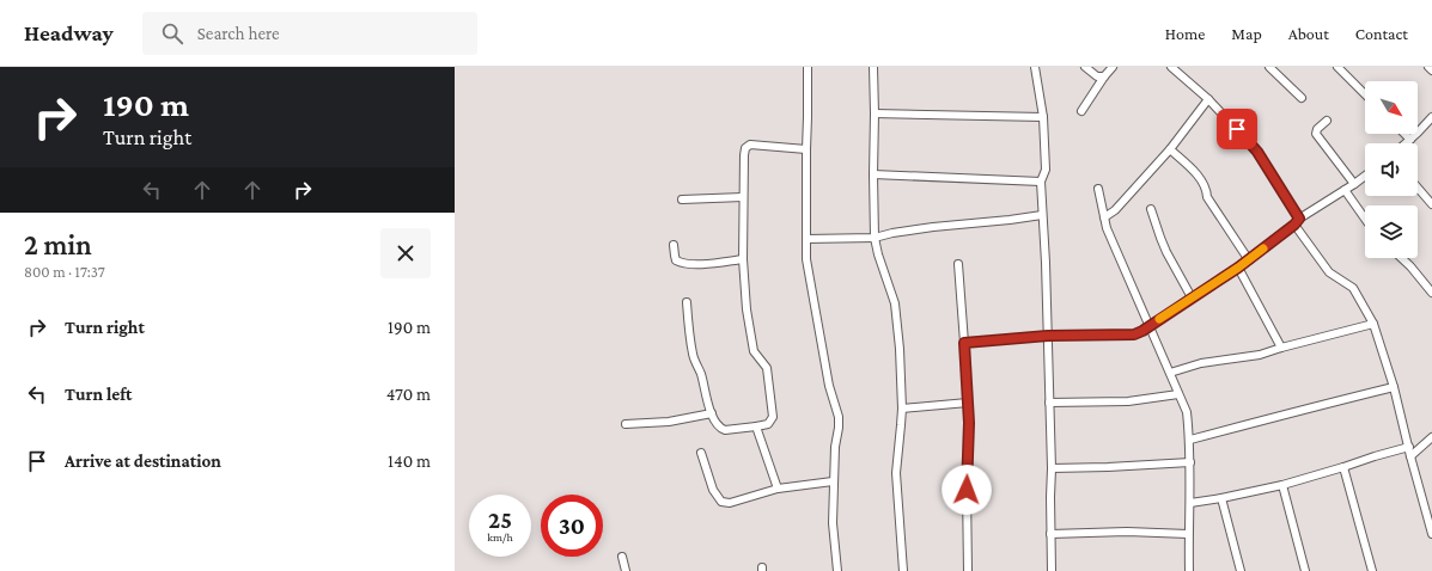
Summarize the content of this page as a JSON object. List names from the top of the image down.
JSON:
{
  "north": "bottom right",
  "page": {
    "header": "Headway",
    "search": "Search here",
    "nav": [
      "Home",
      "Map",
      "About",
      "Contact"
    ],
    "turn": ["190 m", "Turn right"],
    "heading": ["2 min", "800 m · 17:37"],
    "list": [
      {
        "name": "Turn right",
        "value": "190 m"
      },
      {
        "name": "Turn left",
        "value": "470 m"
      },
      {
        "name": "Arrive at destination",
        "value": "140 m"
      }
    ],
    "speed": "25 km/h",
    "limit": "30"
  }
}
